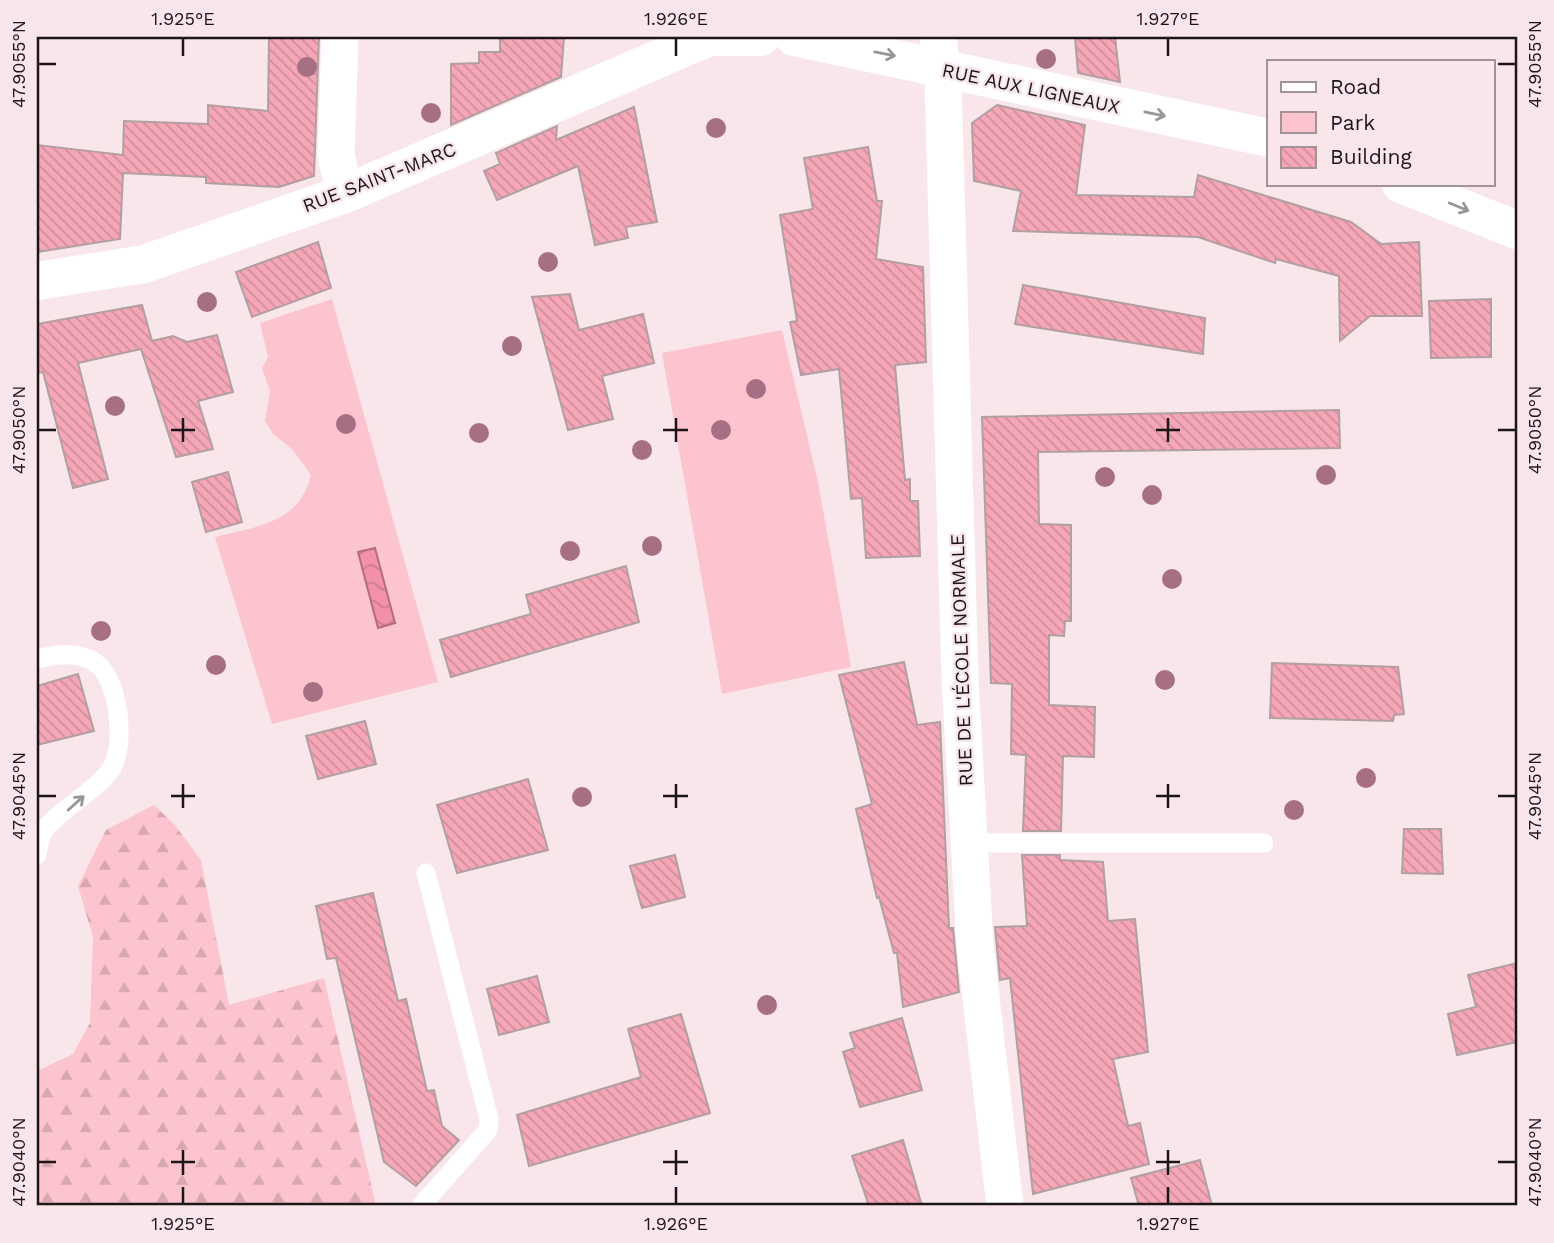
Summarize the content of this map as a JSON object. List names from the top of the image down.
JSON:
{
  "streets": {
    "street": ["RUE AUX LIGNEAUX", "RUE SAINT-MARC", "RUE DE L'ÉCOLE NORMALE"]
  },
  "crossings": [
    ["RUE AUX LIGNEAUX", "RUE DE L'ÉCOLE NORMALE"]
  ],
  "one_way": ["RUE AUX LIGNEAUX"],
  "legend": ["Road", "Park", "Building"],
  "coordinates": [
    "1.925°E",
    "1.926°E",
    "1.927°E",
    "47.9055°N",
    "47.9050°N",
    "47.9045°N",
    "47.9040°N"
  ]
}
